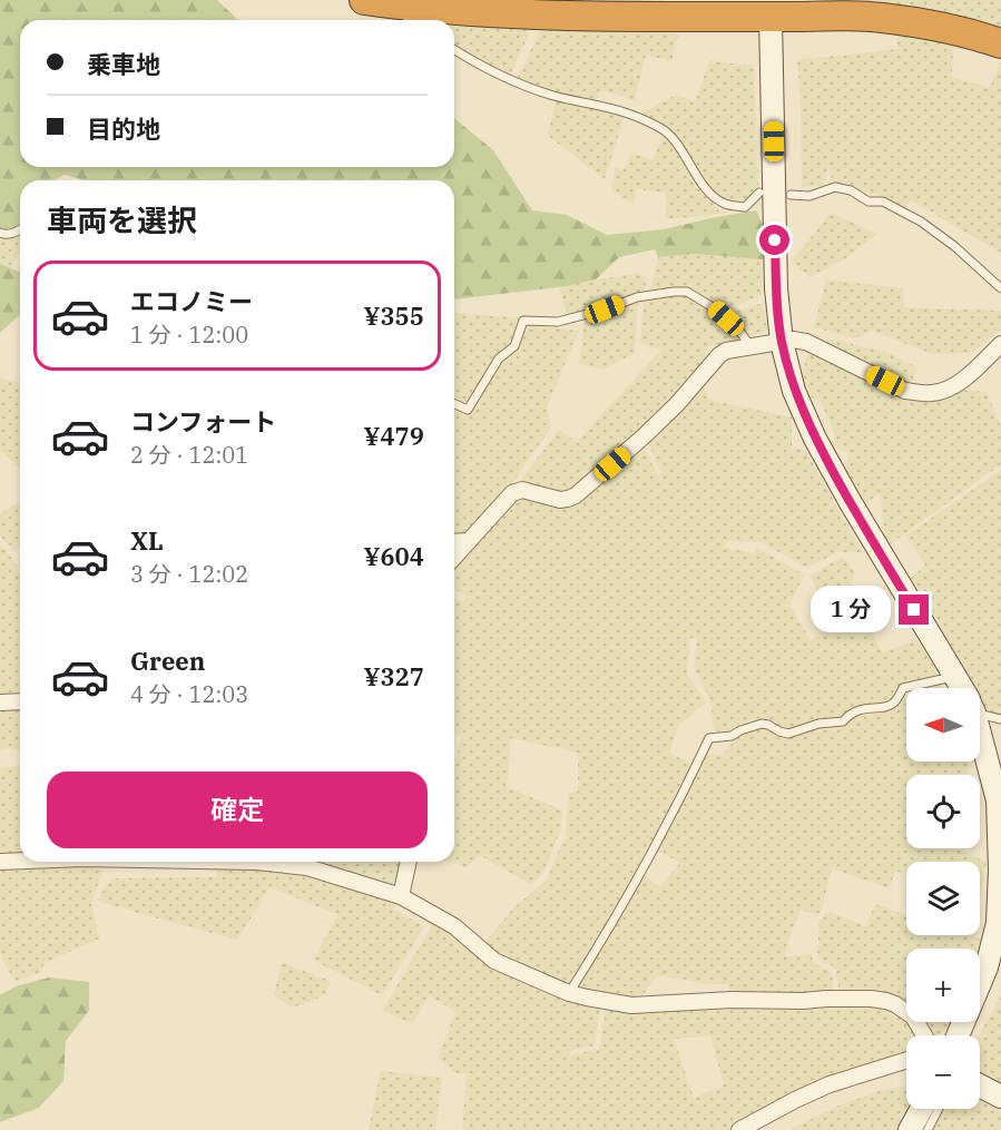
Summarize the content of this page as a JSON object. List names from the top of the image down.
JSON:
{
  "north": "left",
  "page": {
    "banner": ["乗車地", "目的地"],
    "heading": "車両を選択",
    "list": [
      {
        "name": "エコノミー",
        "note": "1 分 · 12:00",
        "value": "¥355"
      },
      {
        "name": "コンフォート",
        "note": "2 分 · 12:01",
        "value": "¥479"
      },
      {
        "name": "XL",
        "note": "3 分 · 12:02",
        "value": "¥604"
      },
      {
        "name": "Green",
        "note": "4 分 · 12:03",
        "value": "¥327"
      }
    ],
    "bubble": "1 分",
    "map_buttons": ["+", "−"],
    "buttons": "確定"
  }
}
